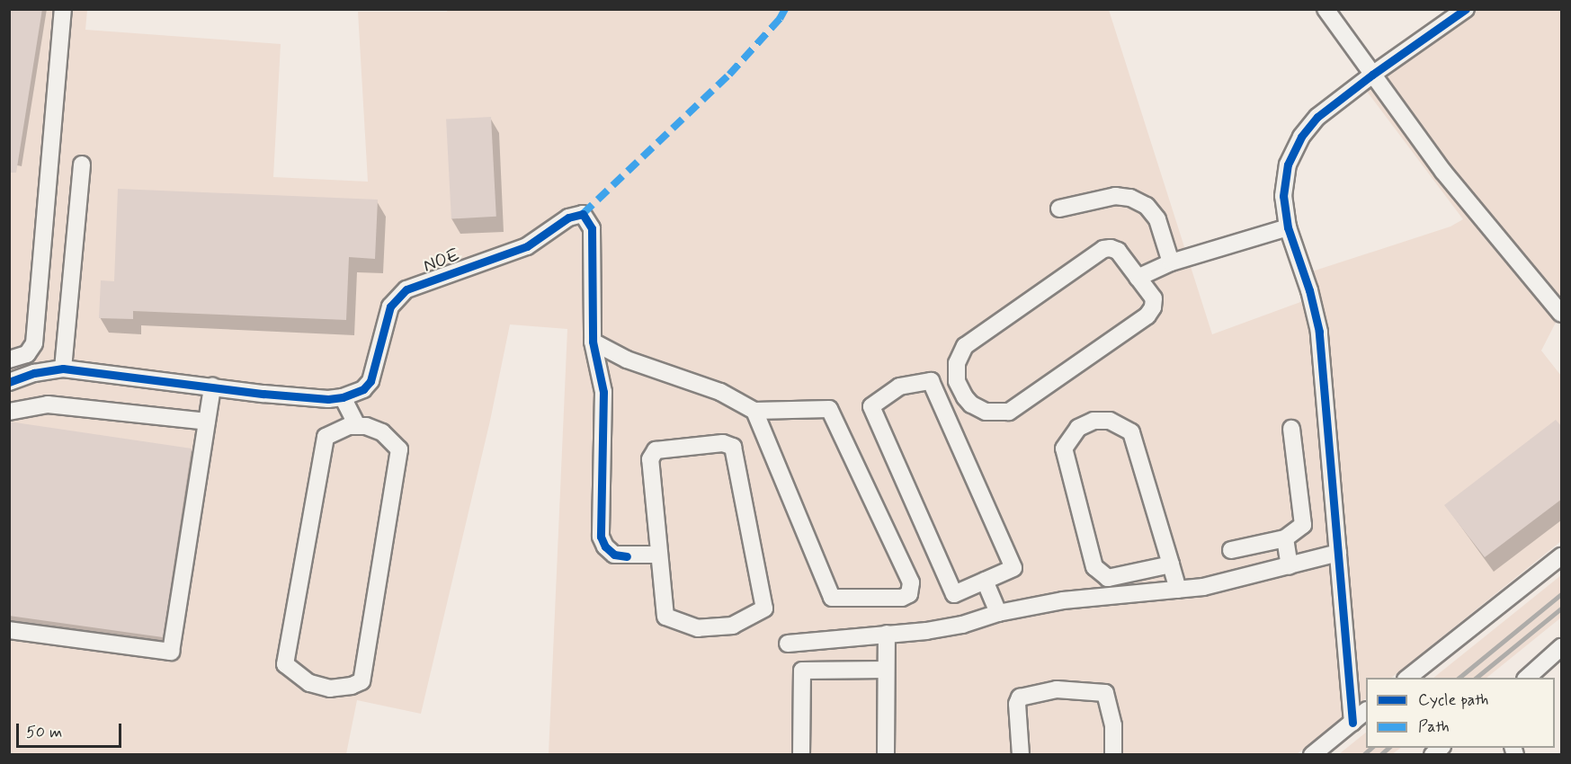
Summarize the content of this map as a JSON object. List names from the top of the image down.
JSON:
{
  "streets": {
    "street": ["NOE"]
  },
  "legend": ["Cycle path", "Path"],
  "scale_bar": "50 m"
}
